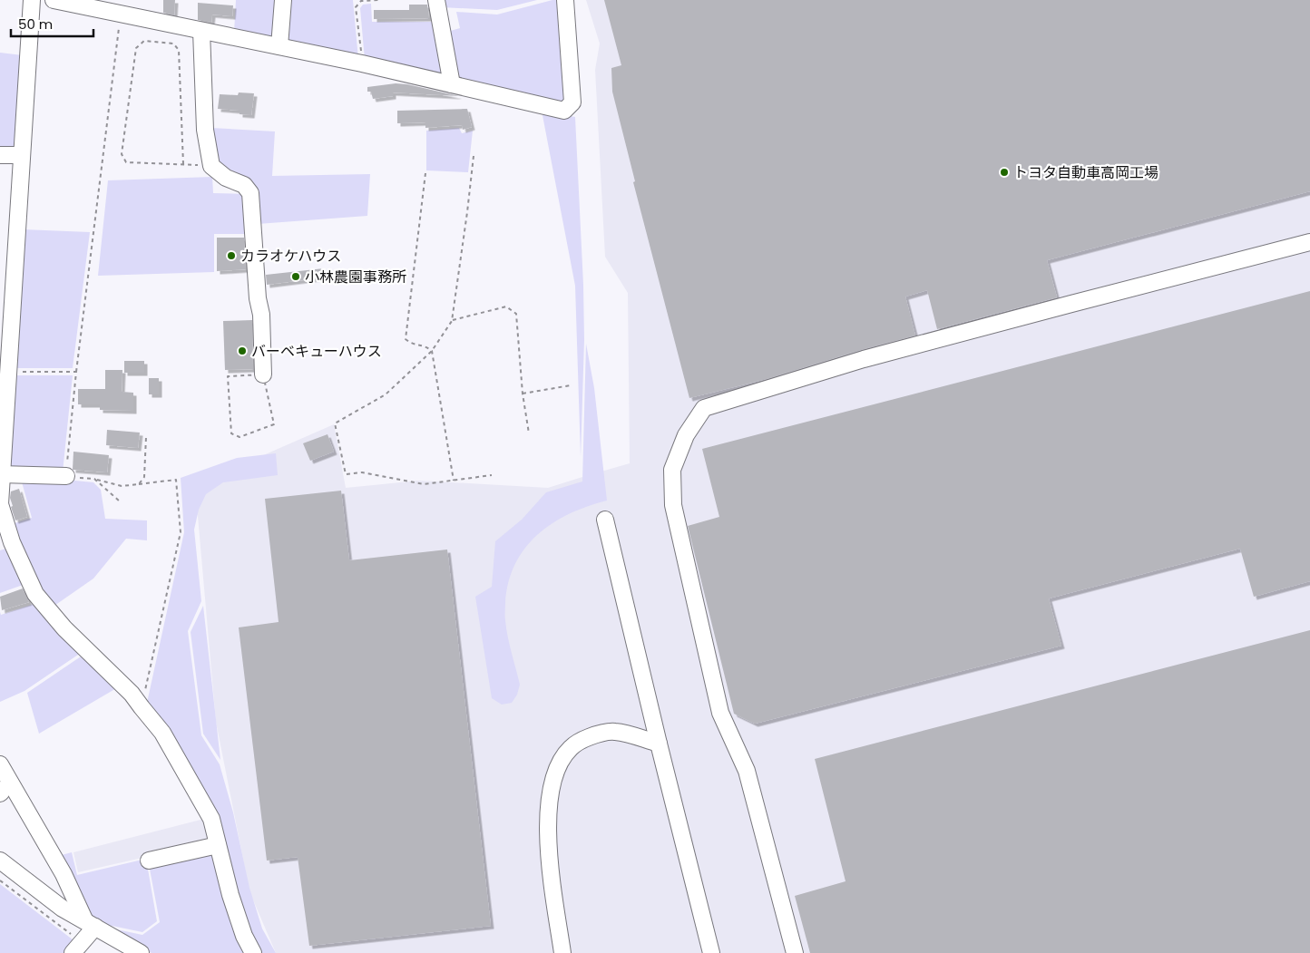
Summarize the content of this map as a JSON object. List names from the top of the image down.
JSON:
{
  "places": [
    "トヨタ自動車高岡工場",
    "カラオケハウス",
    "小林農園事務所",
    "バーベキューハウス"
  ],
  "scale_bar": "50 m"
}
